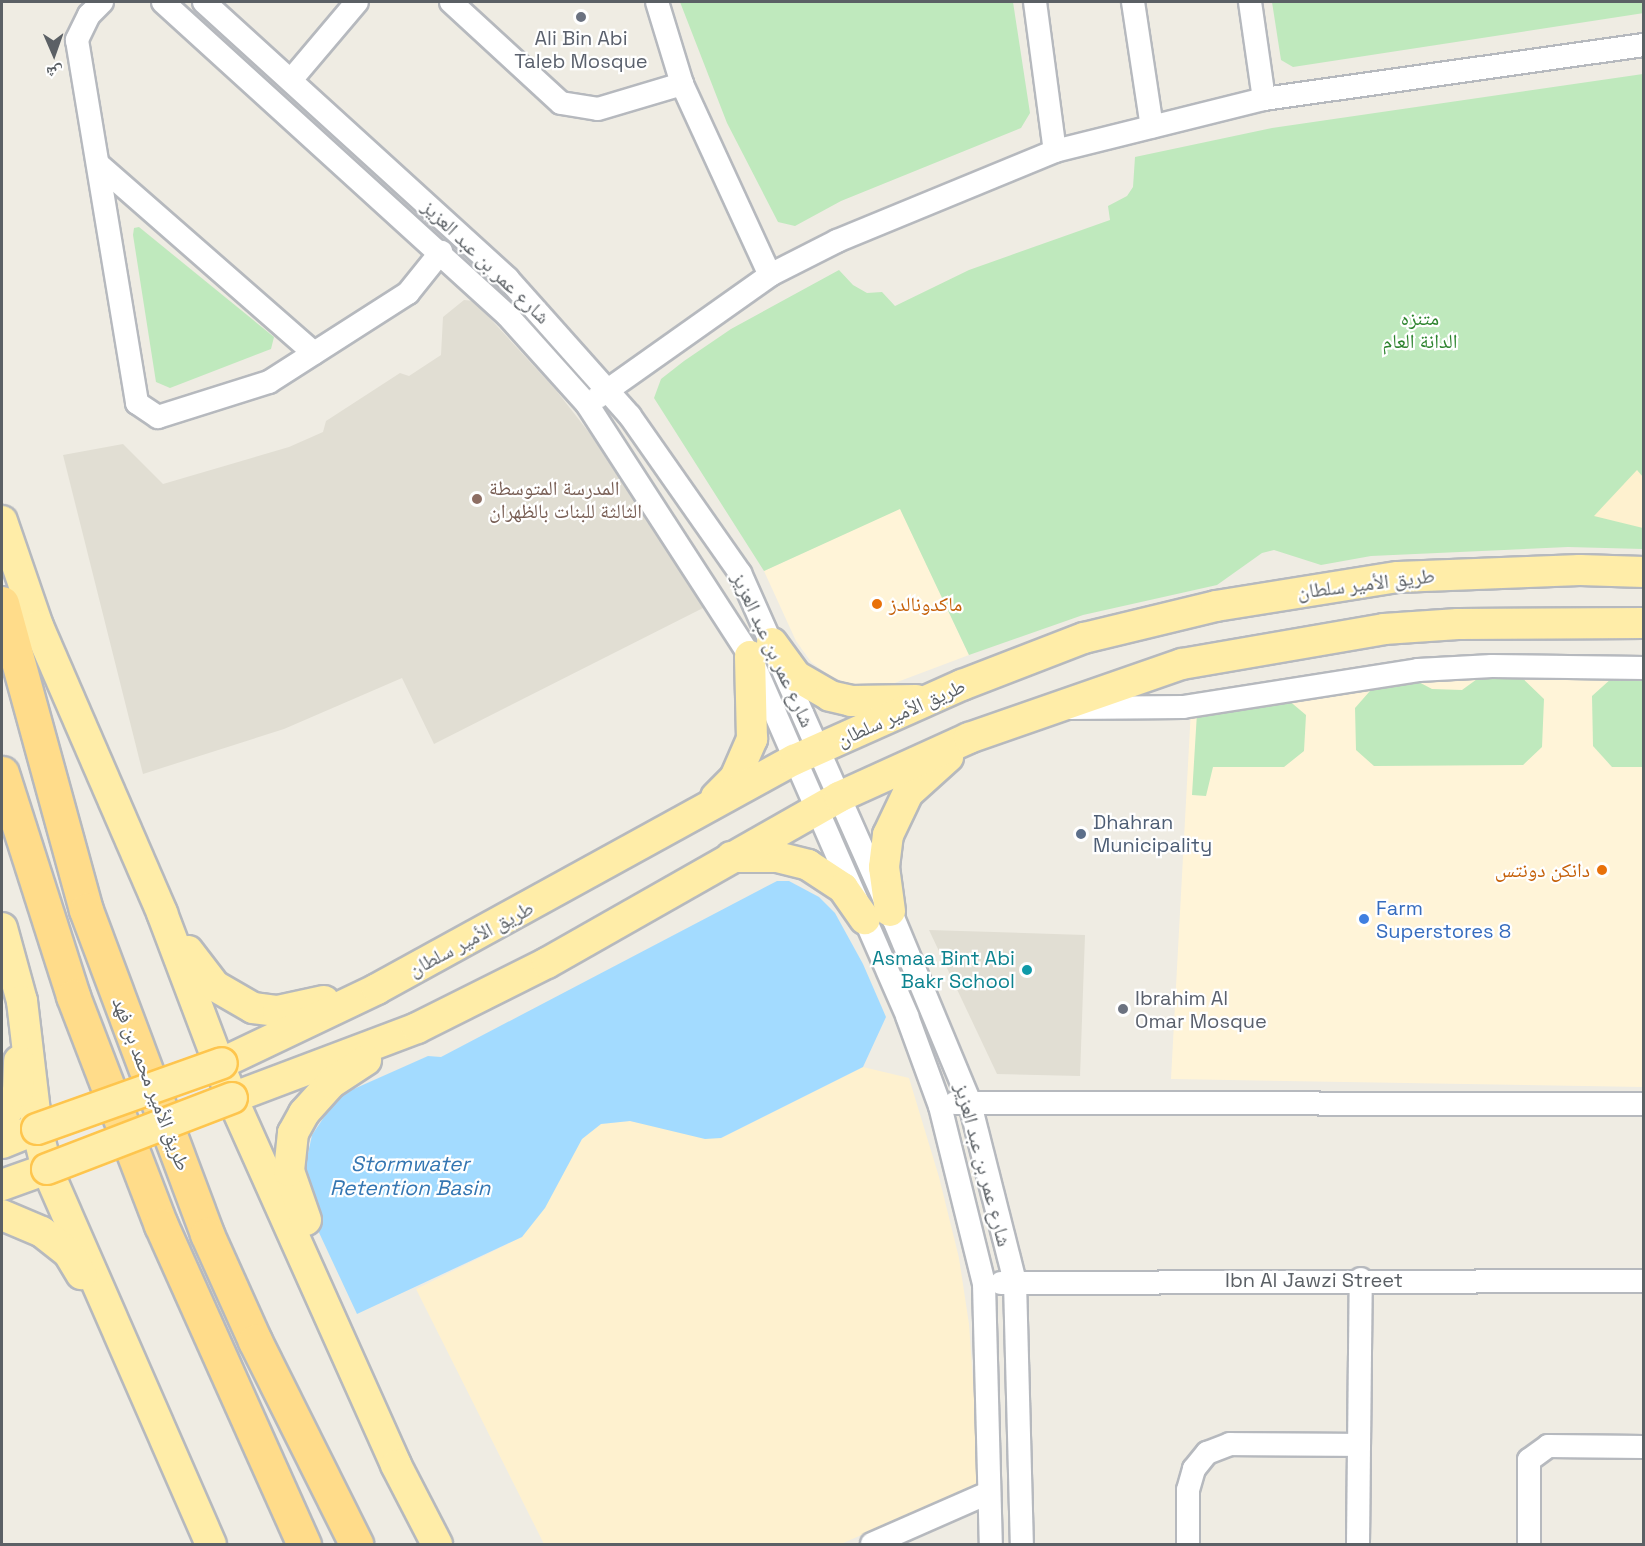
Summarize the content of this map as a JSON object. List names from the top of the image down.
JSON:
{
  "streets": {
    "highway": ["طريق الأمير محمد بن فهد"],
    "main road": ["طريق الأمير سلطان"],
    "street": ["شارع عمر بن عبد العزيز", "Ibn Al Jawzi Street"]
  },
  "crossings": [
    ["شارع عمر بن عبد العزيز", "طريق الأمير سلطان"],
    ["شارع عمر بن عبد العزيز", "Ibn Al Jawzi Street"]
  ],
  "water": ["Stormwater Retention Basin"],
  "parks": ["متنزه الدانة العام"],
  "places": [
    "Ali Bin Abi Taleb Mosque",
    "المدرسة المتوسطة الثالثة للبنات بالظهران",
    "ماكدونالدز",
    "Dhahran Municipality",
    "دانكن دونتس",
    "Farm Superstores 8",
    "Asmaa Bint Abi Bakr School",
    "Ibrahim Al Omar Mosque"
  ],
  "north": "bottom"
}
